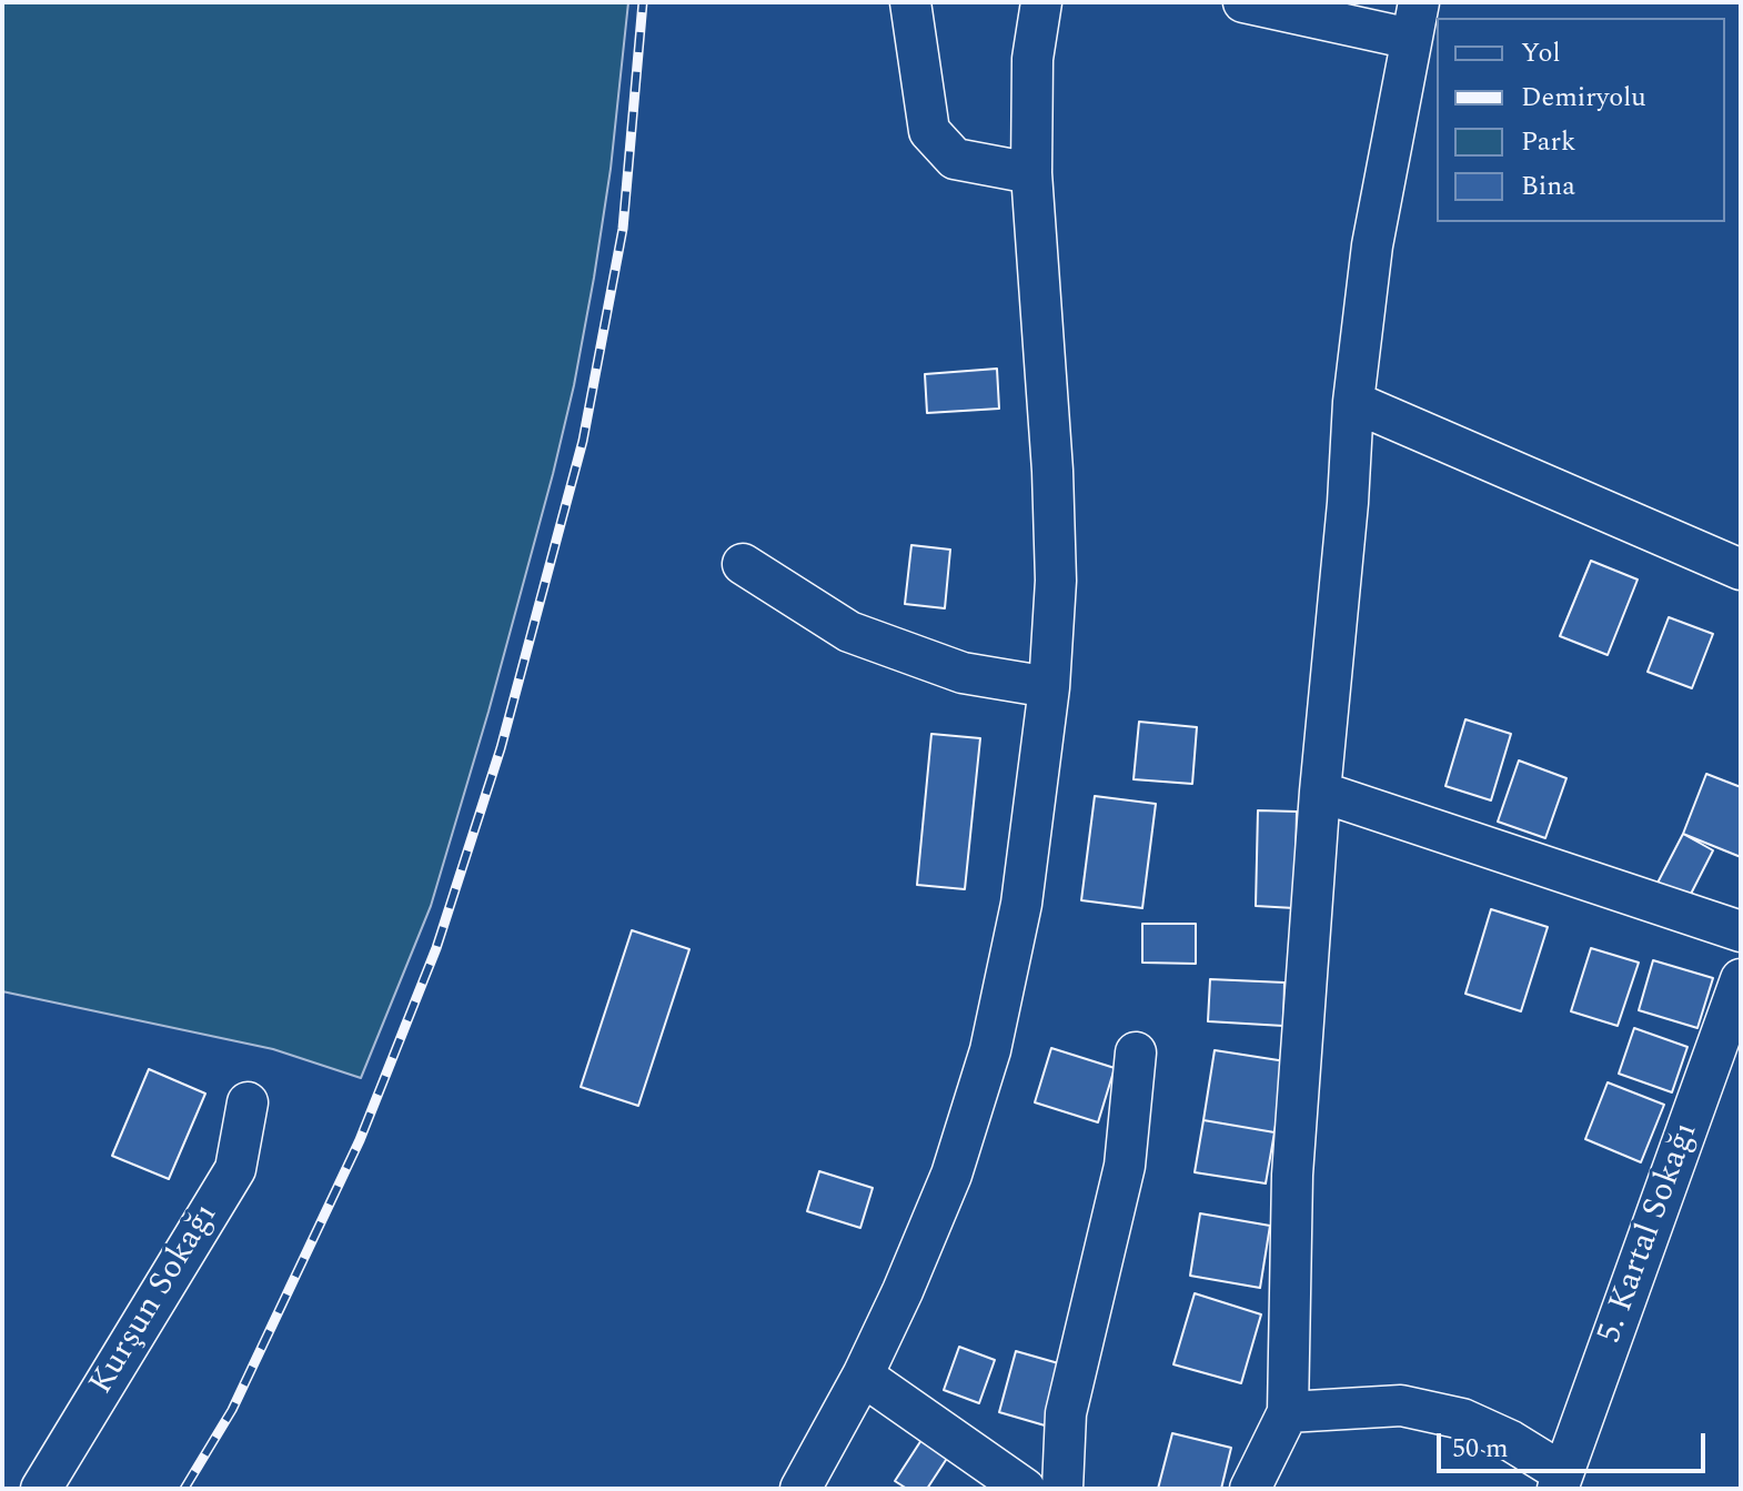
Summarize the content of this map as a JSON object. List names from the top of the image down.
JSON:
{
  "streets": {
    "street": ["5. Kartal Sokağı", "Kurşun Sokağı"]
  },
  "legend": [
    "Yol",
    "Demiryolu",
    "Park",
    "Bina"
  ],
  "scale_bar": "50 m"
}
